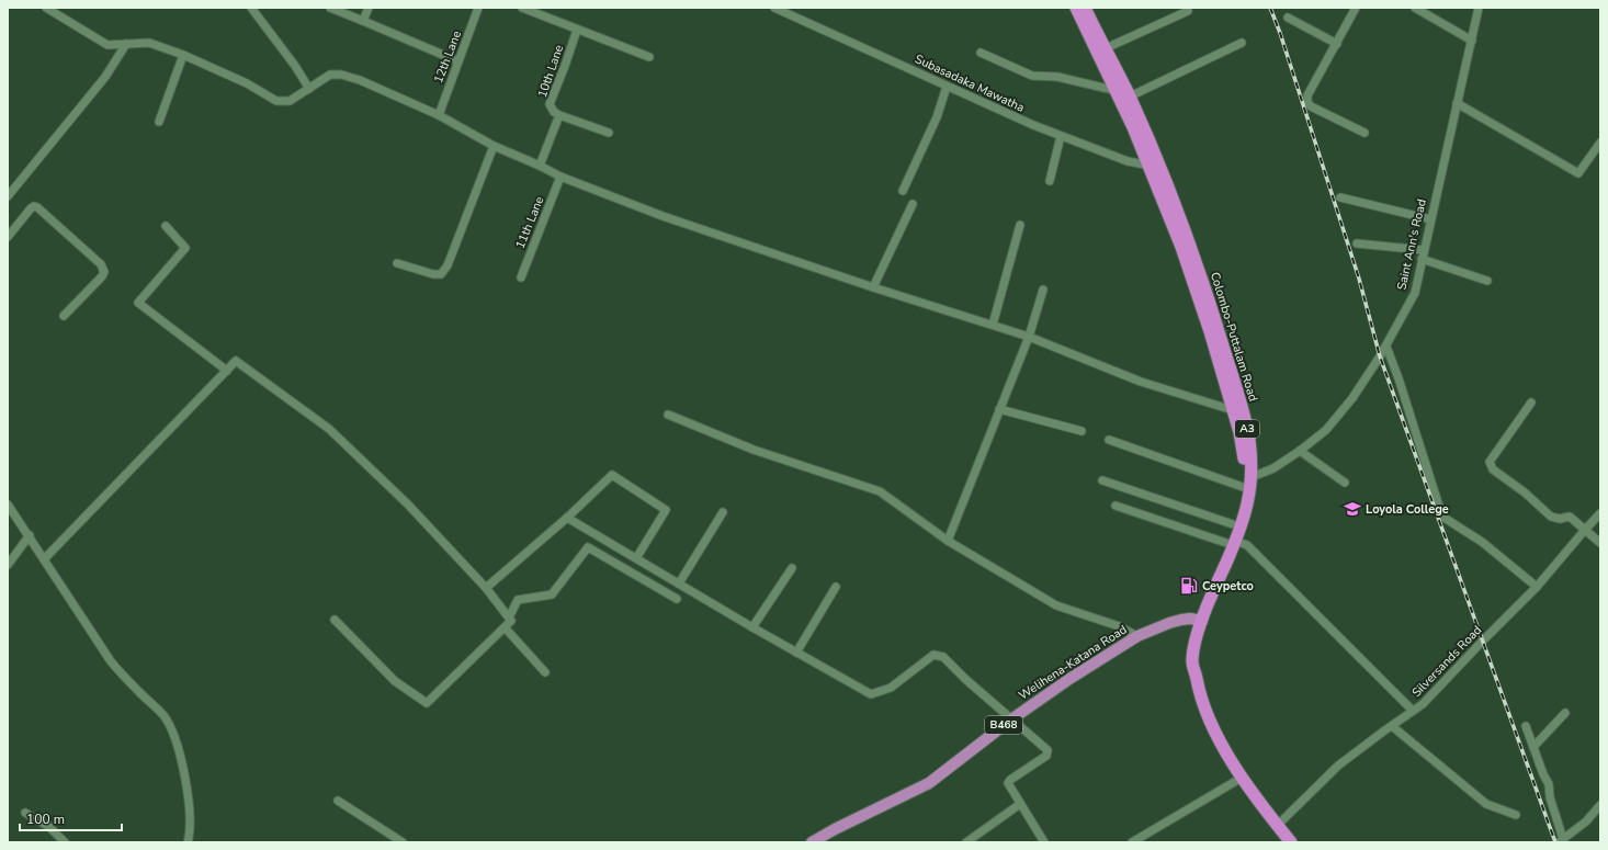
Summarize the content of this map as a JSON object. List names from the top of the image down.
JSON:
{
  "streets": {
    "highway": ["Colombo-Puttalam Road", "A3"],
    "main road": ["Welihena-Katana Road", "B468"],
    "street": [
      "12th Lane",
      "10th Lane",
      "Subasadaka Mawatha",
      "11th Lane",
      "Saint Ann's Road",
      "Silversands Road"
    ]
  },
  "crossings": [
    ["Subasadaka Mawatha", "Colombo-Puttalam Road"],
    ["Saint Ann's Road", "Colombo-Puttalam Road"],
    ["Colombo-Puttalam Road", "Silversands Road"],
    ["Colombo-Puttalam Road", "Welihena-Katana Road"]
  ],
  "places": {
    "school or university": ["Loyola College"],
    "fuel station": ["Ceypetco"]
  },
  "scale_bar": "100 m"
}
